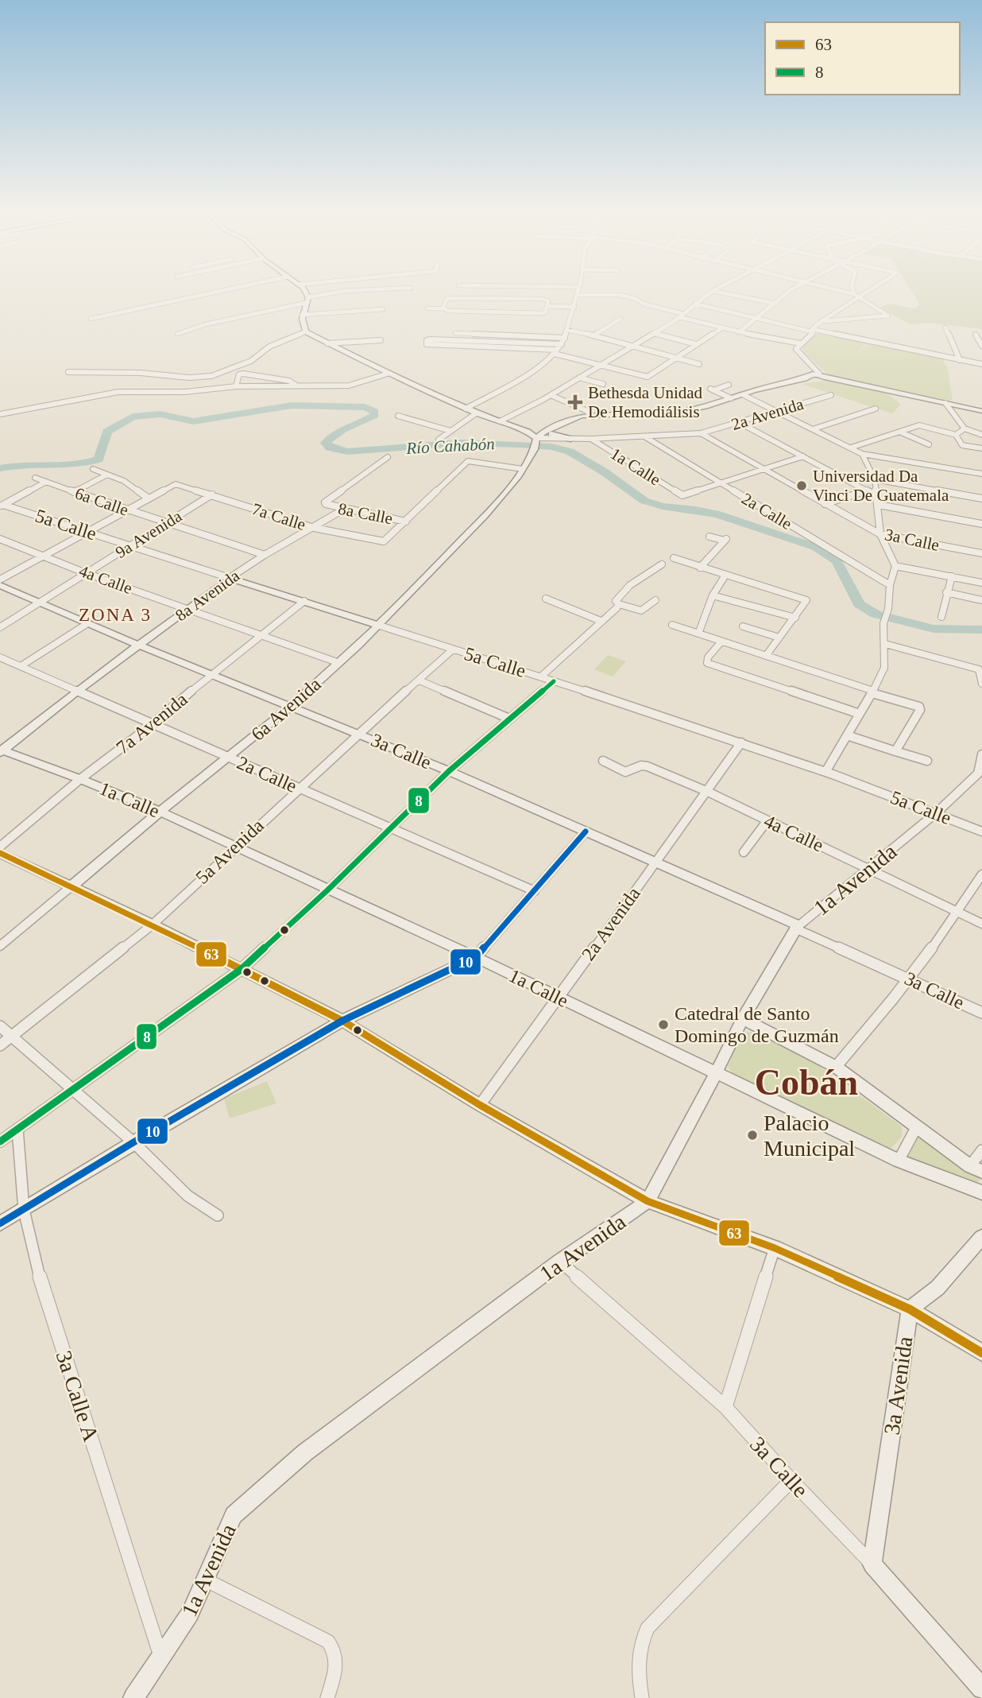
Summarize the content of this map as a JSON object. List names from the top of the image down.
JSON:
{
  "streets": {
    "main road": [
      "1a Calle",
      "5a Calle",
      "3a Calle",
      "8a Avenida",
      "6a Avenida",
      "1a Avenida",
      "3a Avenida"
    ],
    "street": [
      "2a Avenida",
      "6a Calle",
      "2a Calle",
      "8a Calle",
      "7a Calle",
      "9a Avenida",
      "4a Calle",
      "7a Avenida",
      "5a Avenida",
      "3a Calle A"
    ]
  },
  "crossings": [
    ["2a Avenida", "1a Calle"],
    ["2a Avenida", "2a Calle"],
    ["2a Avenida", "5a Calle"],
    ["2a Avenida", "3a Calle"],
    ["2a Avenida", "4a Calle"],
    ["2a Avenida", "6a Avenida"],
    ["1a Calle", "2a Calle"],
    ["1a Calle", "8a Avenida"],
    ["1a Calle", "6a Avenida"],
    ["1a Calle", "7a Avenida"],
    ["1a Calle", "5a Avenida"],
    ["1a Calle", "1a Avenida"],
    ["6a Calle", "9a Avenida"],
    ["6a Calle", "8a Avenida"],
    ["2a Calle", "8a Avenida"],
    ["2a Calle", "6a Avenida"],
    ["2a Calle", "7a Avenida"],
    ["2a Calle", "5a Avenida"],
    ["8a Calle", "7a Calle"],
    ["8a Calle", "8a Avenida"],
    ["7a Calle", "9a Avenida"],
    ["7a Calle", "8a Avenida"],
    ["5a Calle", "9a Avenida"],
    ["5a Calle", "8a Avenida"],
    ["5a Calle", "6a Avenida"],
    ["5a Calle", "7a Avenida"],
    ["5a Calle", "5a Avenida"],
    ["5a Calle", "1a Avenida"],
    ["9a Avenida", "3a Calle"],
    ["9a Avenida", "4a Calle"],
    ["3a Calle", "8a Avenida"],
    ["3a Calle", "6a Avenida"],
    ["3a Calle", "7a Avenida"],
    ["3a Calle", "5a Avenida"],
    ["3a Calle", "1a Avenida"],
    ["3a Calle", "3a Avenida"],
    ["4a Calle", "8a Avenida"],
    ["4a Calle", "6a Avenida"],
    ["4a Calle", "7a Avenida"],
    ["4a Calle", "1a Avenida"],
    ["1a Avenida", "3a Calle A"]
  ],
  "districts": ["ZONA 3", "Cobán"],
  "water": ["Río Cahabón"],
  "places": {
    "health": ["Bethesda Unidad De Hemodiálisis"],
    "other": ["Universidad Da Vinci De Guatemala", "Catedral de Santo Domingo de Guzmán", "Palacio Municipal"]
  },
  "lines": ["transit line 8", "transit line 10", "transit line 63"],
  "legend": ["63", "8"]
}
